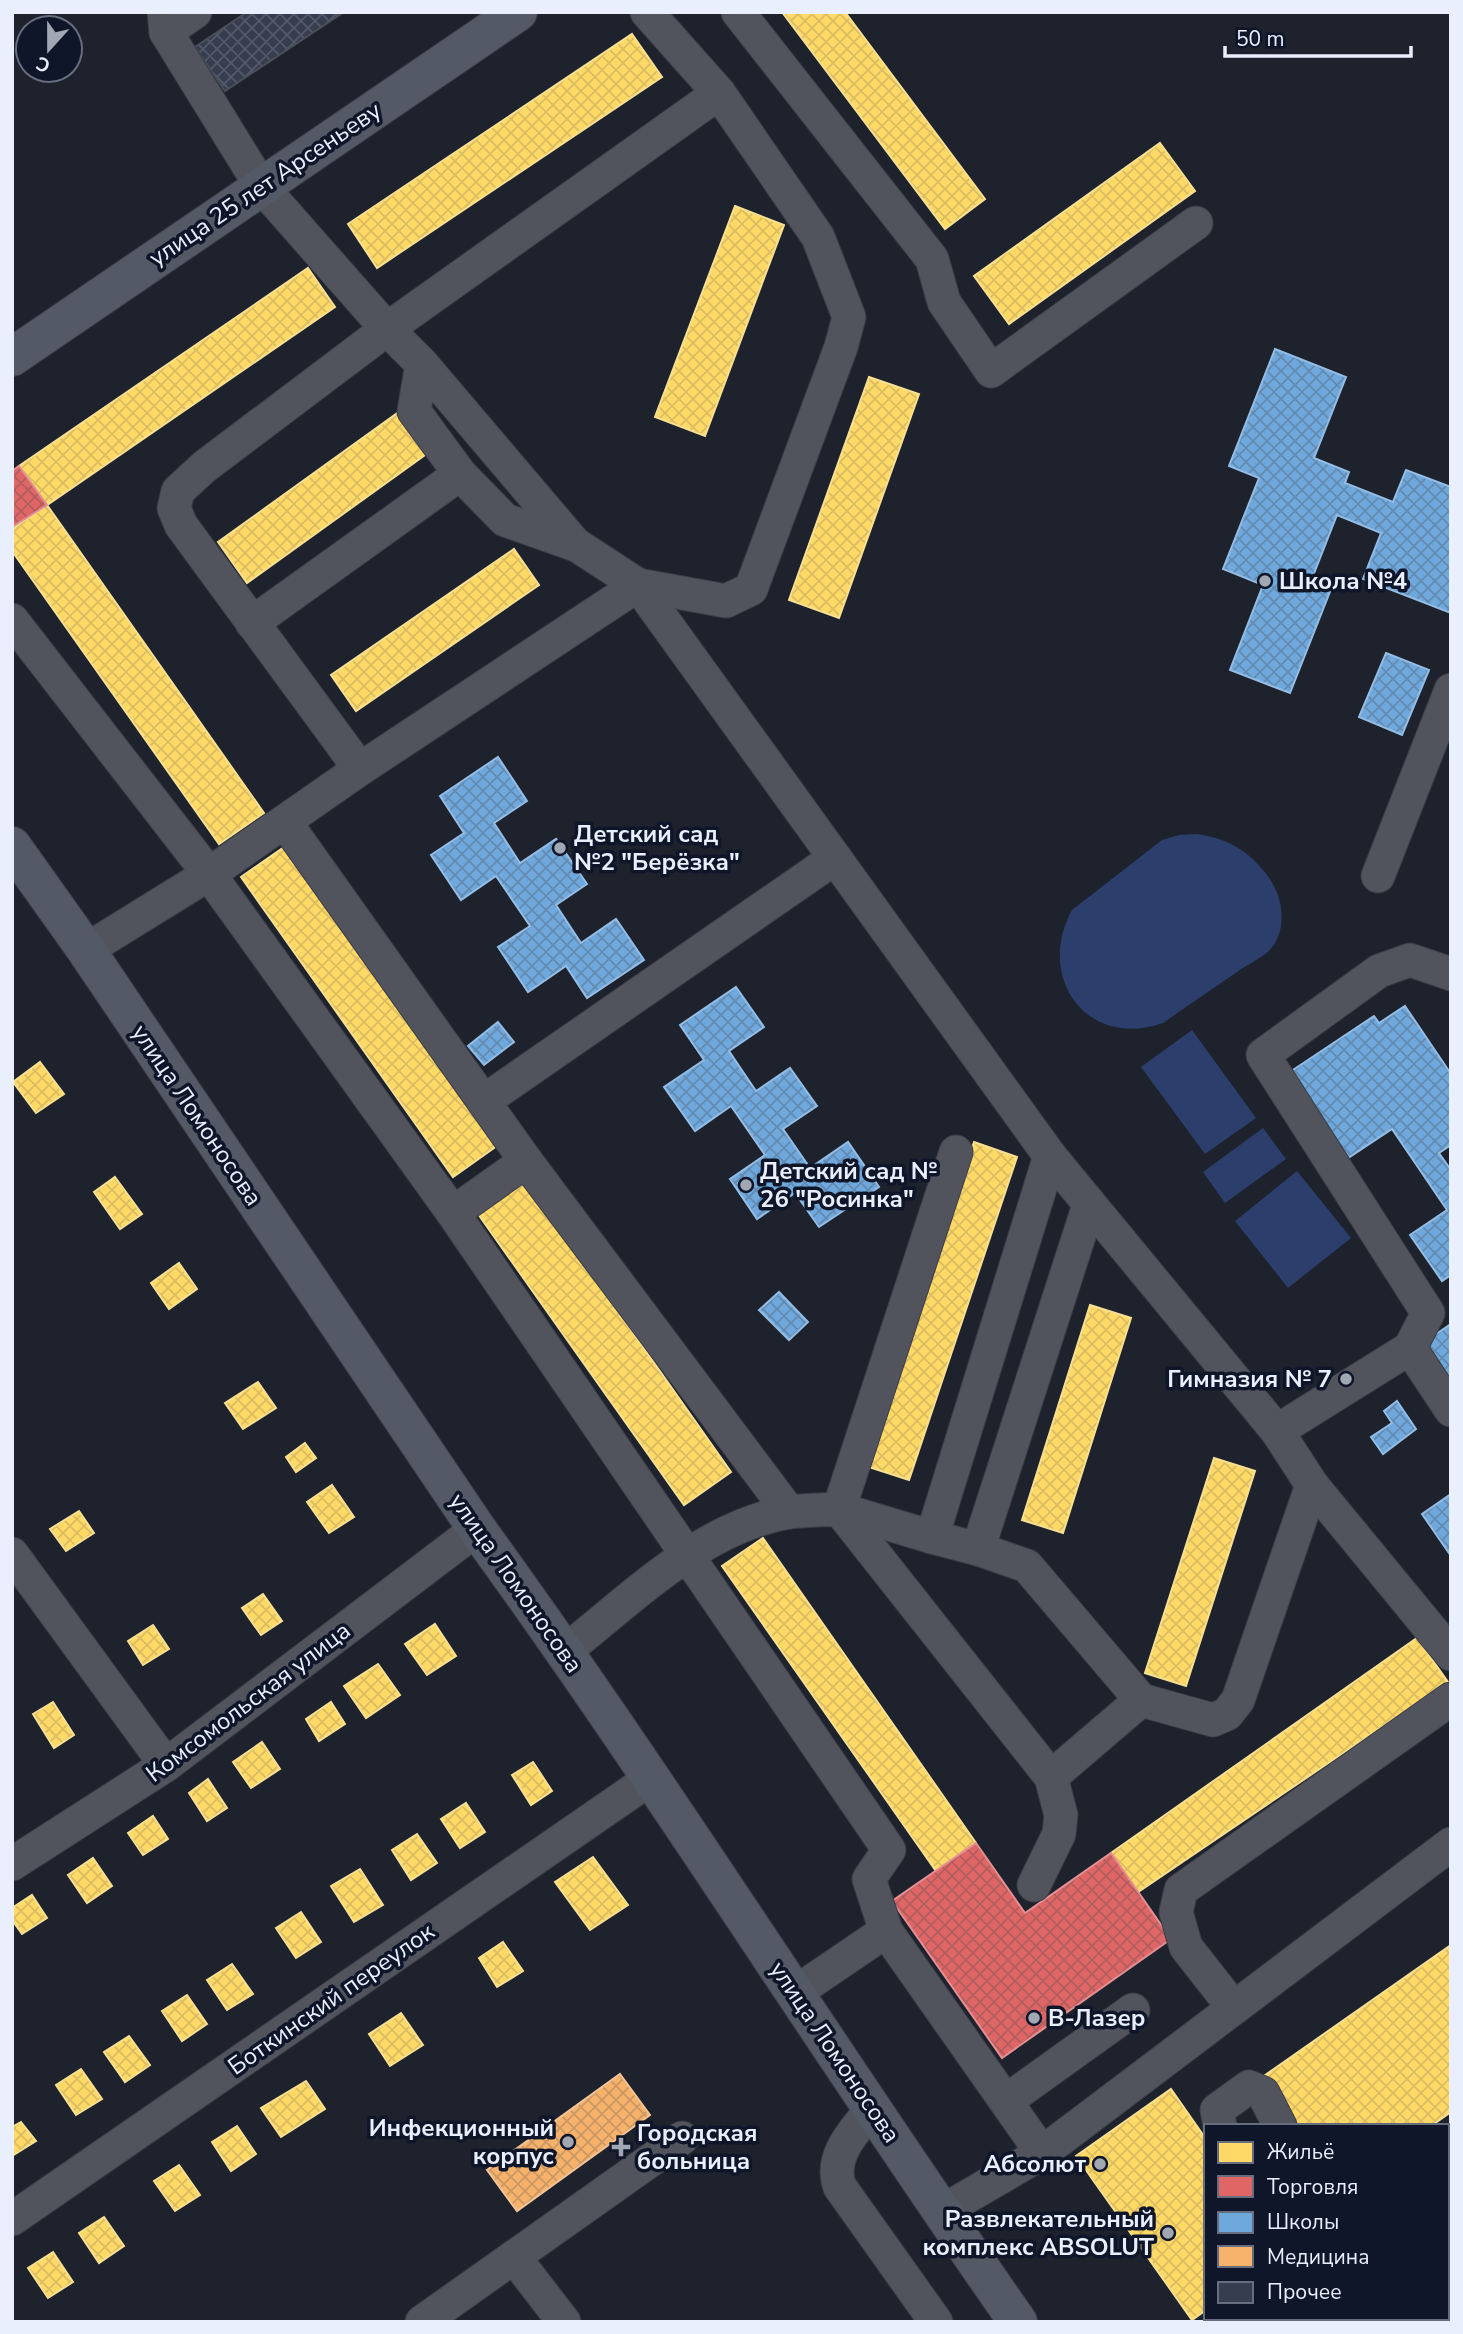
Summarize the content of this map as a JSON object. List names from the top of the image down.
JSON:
{
  "streets": {
    "main road": ["улица 25 лет Арсеньеву", "улица Ломоносова"],
    "street": ["Комсомольская улица", "Боткинский переулок"]
  },
  "crossings": [
    ["улица Ломоносова", "Комсомольская улица"],
    ["улица Ломоносова", "Боткинский переулок"]
  ],
  "places": {
    "other": [
      "Школа №4",
      "Детский сад №2 \"Берёзка\"",
      "Детский сад № 26 \"Росинка\"",
      "Гимназия № 7",
      "В-Лазер",
      "Инфекционный корпус",
      "Абсолют",
      "Развлекательный комплекс ABSOLUT"
    ],
    "health": ["Городская больница"]
  },
  "legend": [
    "Жильё",
    "Торговля",
    "Школы",
    "Медицина",
    "Прочее"
  ],
  "scale_bar": "50 m",
  "north": "bottom"
}
